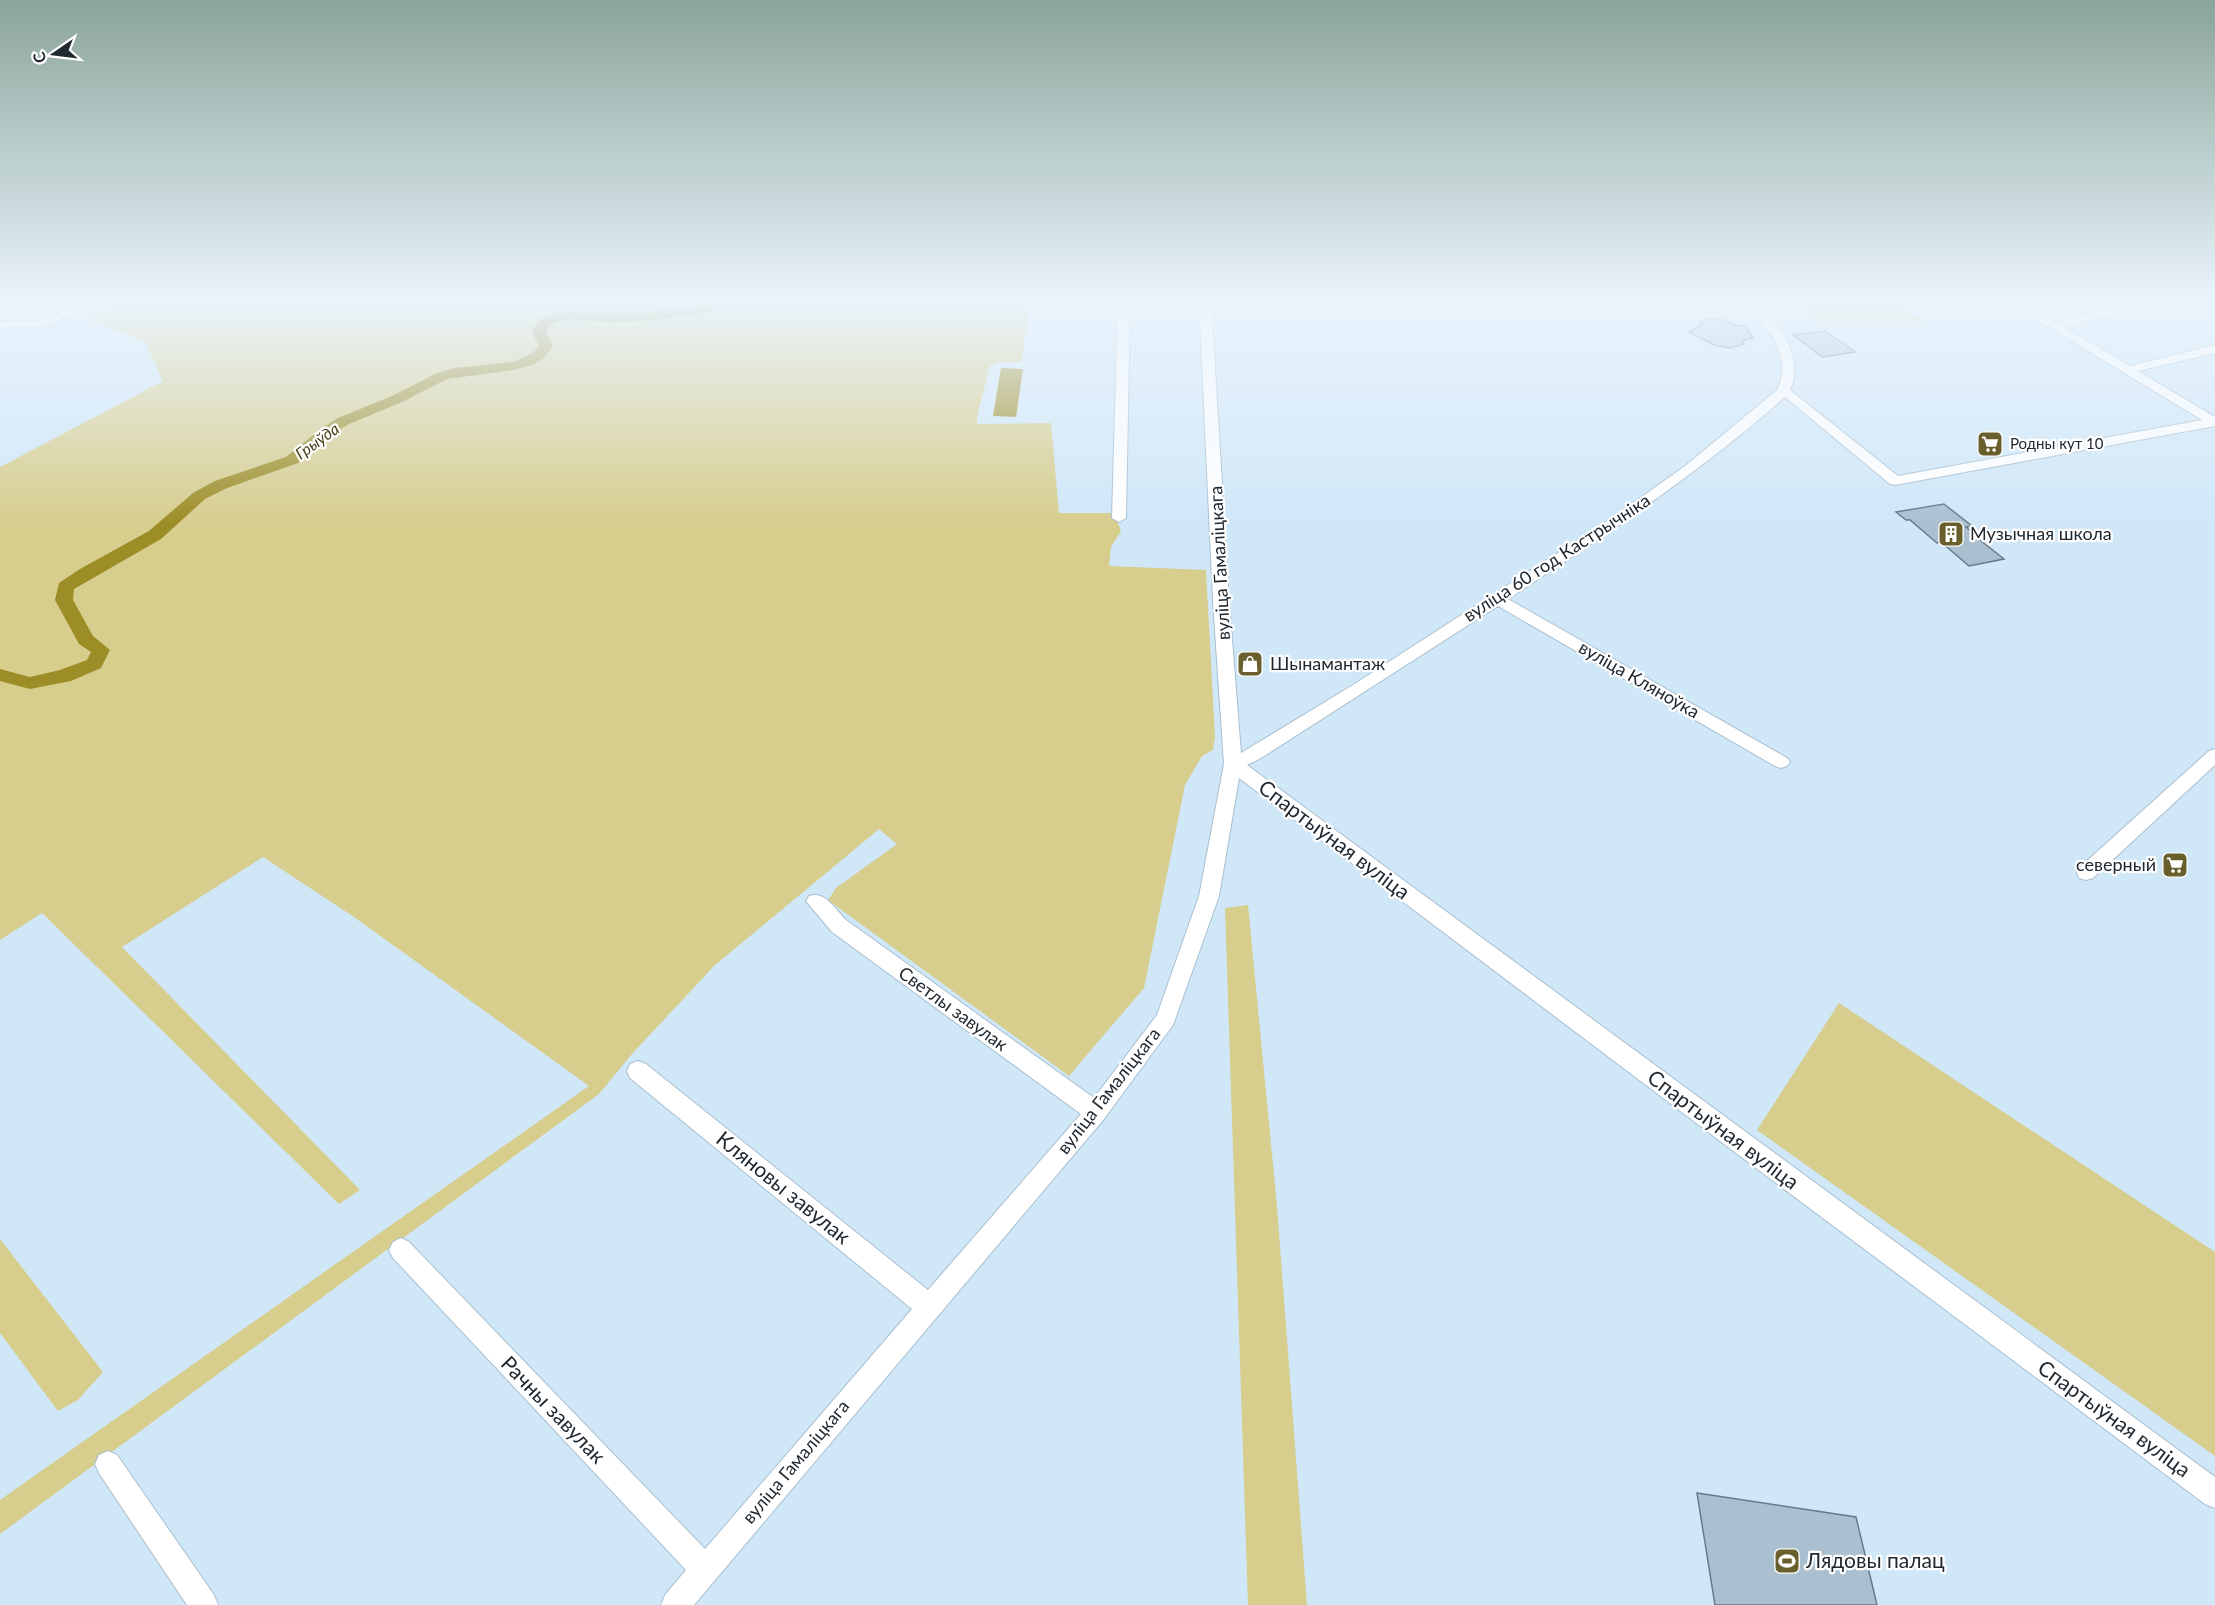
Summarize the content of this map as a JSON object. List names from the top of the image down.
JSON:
{
  "streets": {
    "street": [
      "вуліца 60 год Кастрычніка",
      "вуліца Гамаліцкага",
      "вуліца Кляноўка",
      "Спартыўная вуліца",
      "Светлы завулак",
      "Кляновы завулак",
      "Рачны завулак"
    ]
  },
  "crossings": [
    ["вуліца 60 год Кастрычніка", "вуліца Гамаліцкага"],
    ["вуліца 60 год Кастрычніка", "вуліца Кляноўка"],
    ["вуліца 60 год Кастрычніка", "Спартыўная вуліца"],
    ["вуліца Гамаліцкага", "Спартыўная вуліца"],
    ["вуліца Гамаліцкага", "Светлы завулак"],
    ["вуліца Гамаліцкага", "Кляновы завулак"],
    ["вуліца Гамаліцкага", "Рачны завулак"]
  ],
  "water": ["Грыўда"],
  "places": {
    "supermarket": ["Родны кут 10", "северный"],
    "building": ["Музычная школа"],
    "shop": ["Шынамантаж"],
    "sports": ["Лядовы палац"]
  },
  "north": "left"
}
